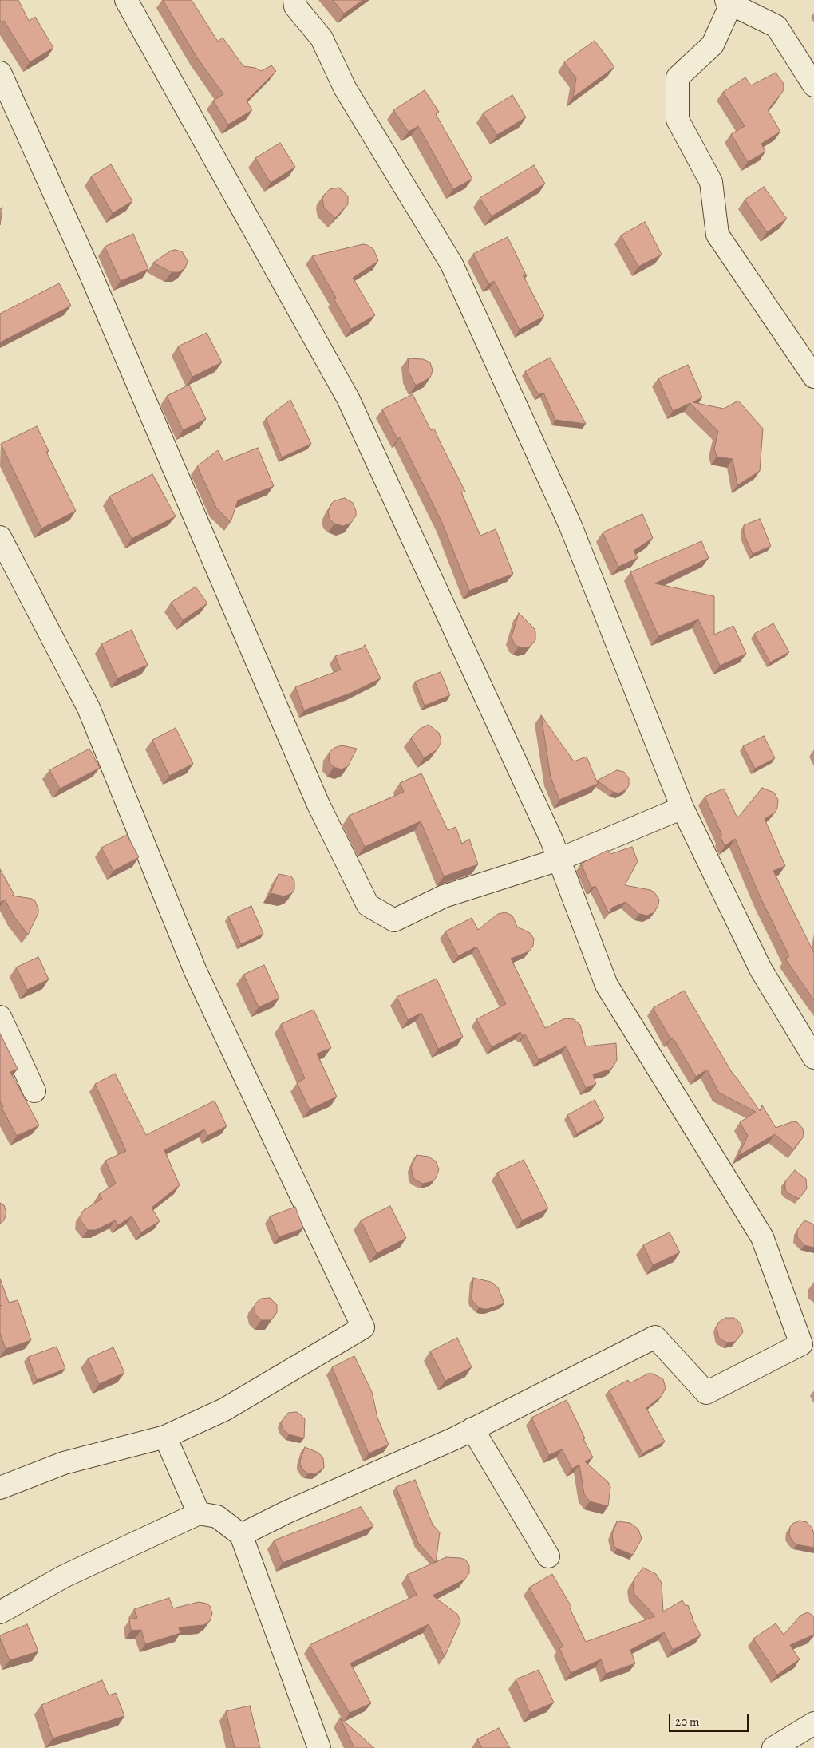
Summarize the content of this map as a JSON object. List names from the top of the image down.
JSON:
{
  "scale_bar": "20 m"
}
